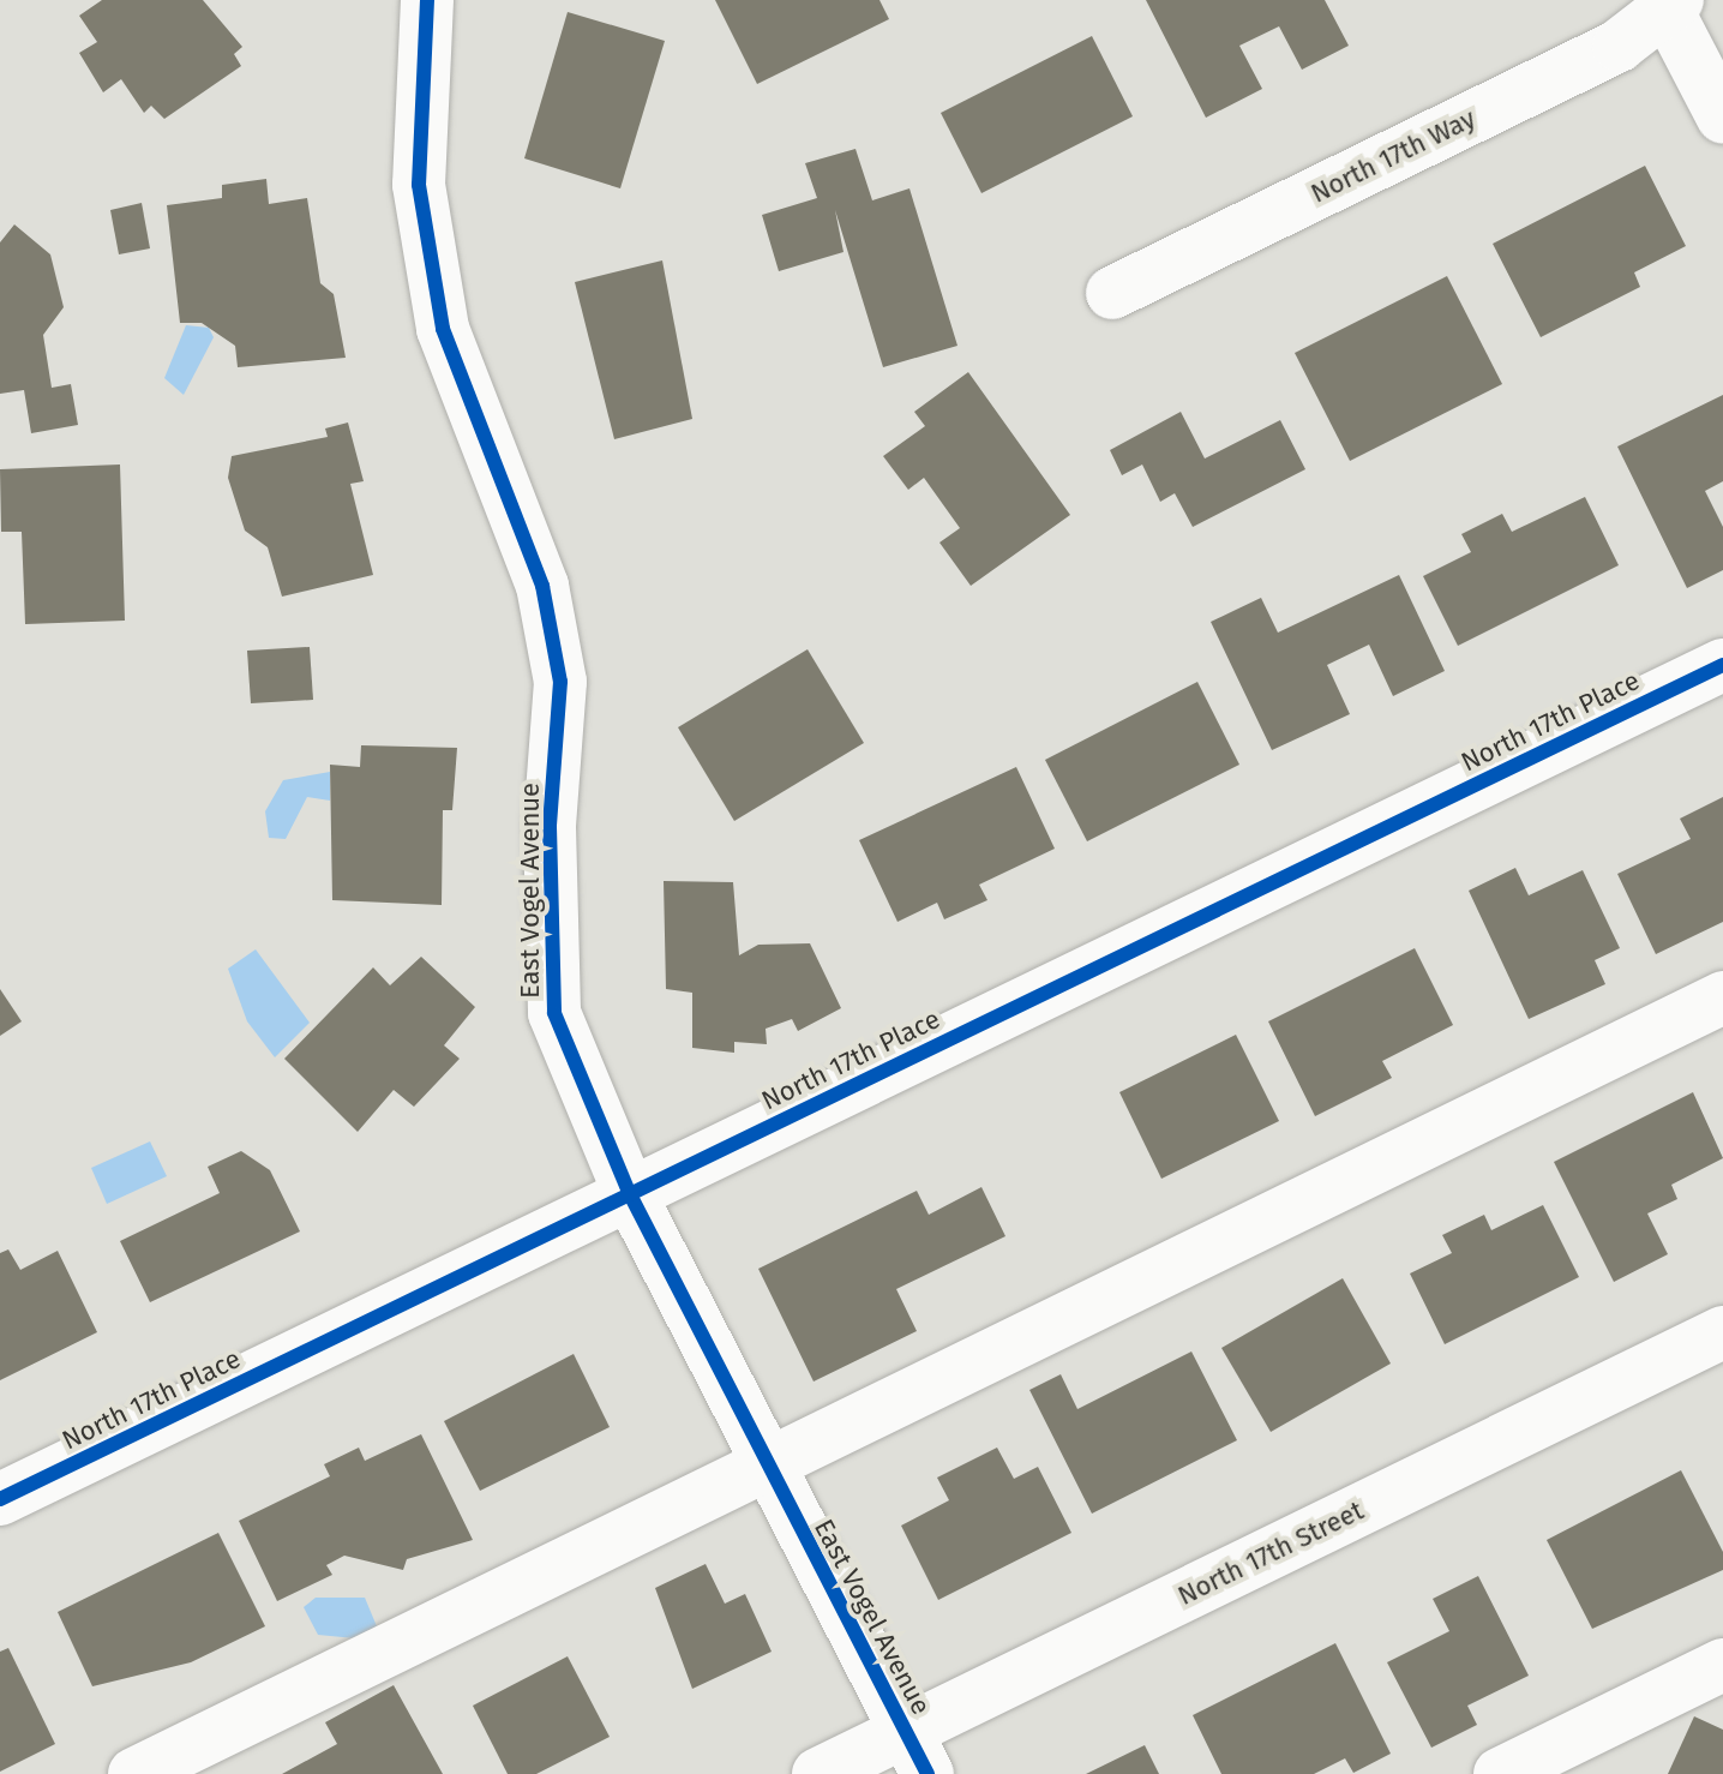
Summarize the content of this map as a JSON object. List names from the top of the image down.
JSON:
{
  "streets": {
    "street": [
      "North 17th Way",
      "North 17th Place",
      "East Vogel Avenue",
      "North 17th Street"
    ]
  },
  "crossings": [
    ["North 17th Place", "East Vogel Avenue"],
    ["East Vogel Avenue", "North 17th Street"]
  ]
}
